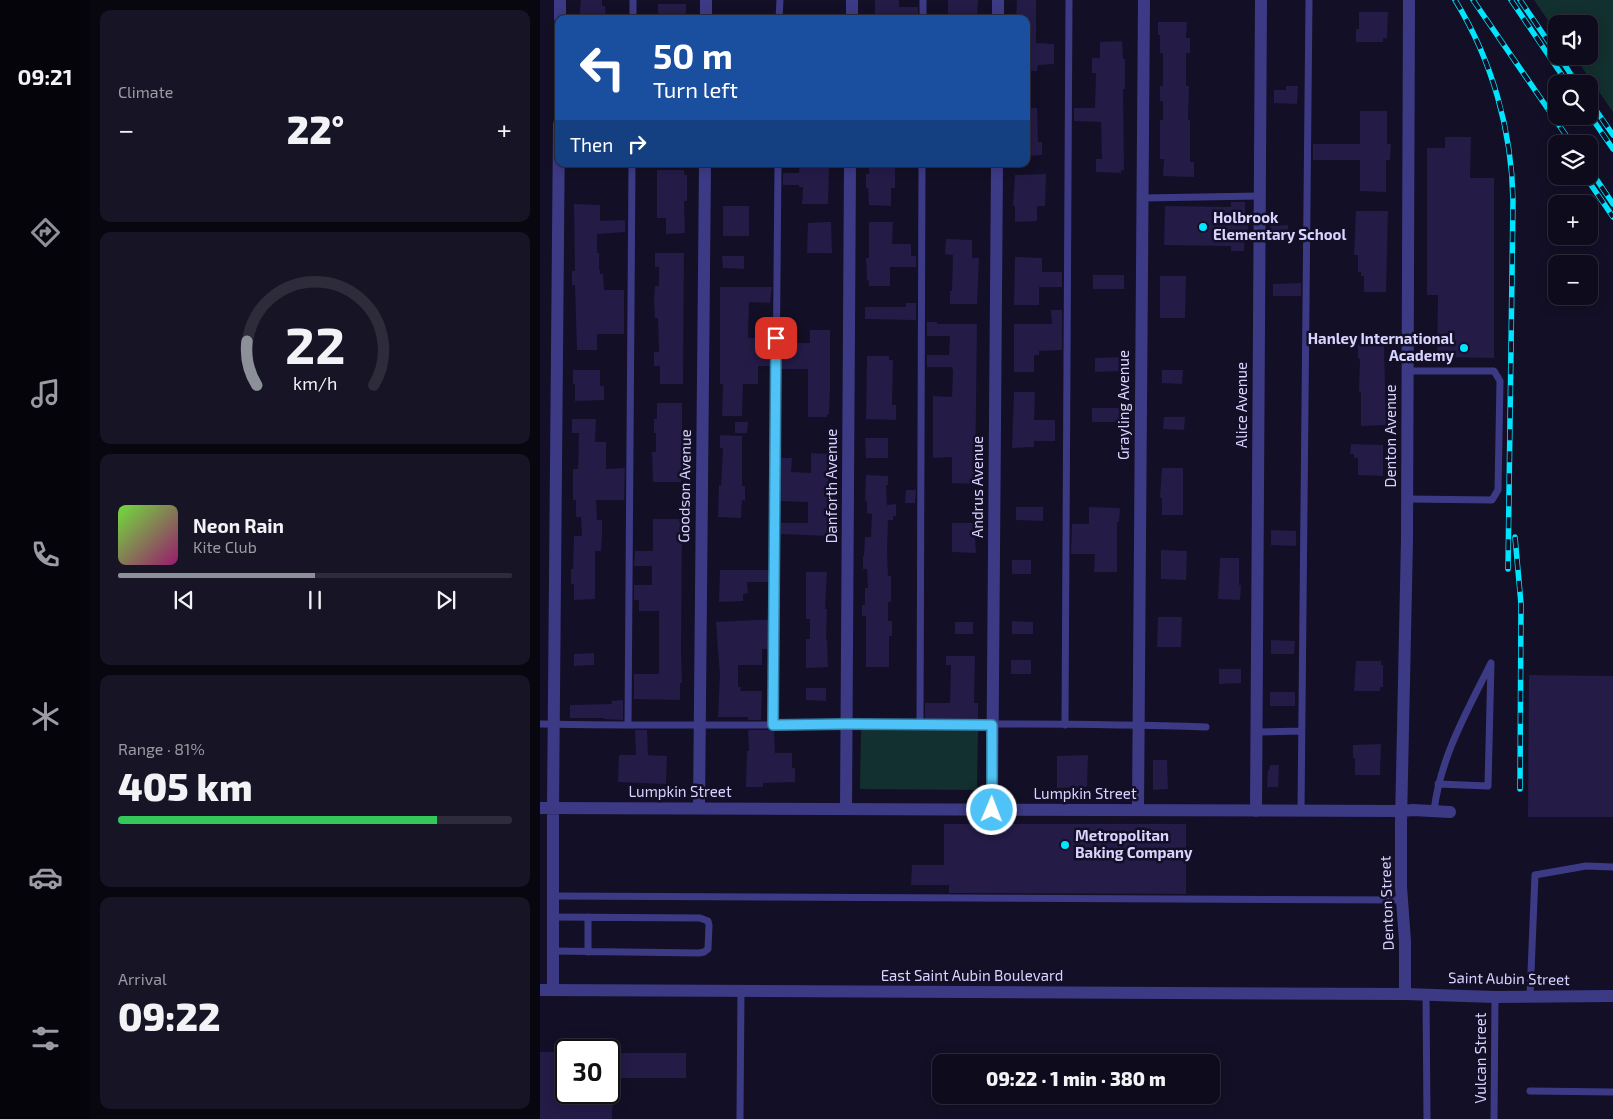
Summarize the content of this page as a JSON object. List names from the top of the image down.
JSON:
{
  "streets": {
    "street": [
      "Grayling Avenue",
      "Alice Avenue",
      "Denton Avenue",
      "Goodson Avenue",
      "Danforth Avenue",
      "Andrus Avenue",
      "Lumpkin Street",
      "Denton Street",
      "East Saint Aubin Boulevard",
      "Saint Aubin Street"
    ],
    "lane": ["Vulcan Street"]
  },
  "crossings": [
    ["Grayling Avenue", "Lumpkin Street"],
    ["Alice Avenue", "Lumpkin Street"],
    ["Denton Avenue", "Lumpkin Street"],
    ["Denton Avenue", "Denton Street"],
    ["Goodson Avenue", "Lumpkin Street"],
    ["Danforth Avenue", "Lumpkin Street"],
    ["Andrus Avenue", "Lumpkin Street"],
    ["Lumpkin Street", "Denton Street"],
    ["Denton Street", "East Saint Aubin Boulevard"],
    ["Denton Street", "Saint Aubin Street"],
    ["East Saint Aubin Boulevard", "Saint Aubin Street"],
    ["Saint Aubin Street", "Vulcan Street"]
  ],
  "places": ["Holbrook Elementary School", "Hanley International Academy", "Metropolitan Baking Company"],
  "page": {
    "tabs": "09:21",
    "tile": [
      "Climate",
      ["Range · 81%", "405 km"],
      ["Arrival", "09:22"]
    ],
    "map_buttons": ["+", "−"],
    "turn": ["50 m", "Turn left"],
    "heat": ["−", "22°", "+"],
    "then": "Then",
    "song": ["Neon Rain", "Kite Club"],
    "limit": "30",
    "trip": "09:22 · 1 min · 380 m",
    "gauge": ["22", "km/h"]
  }
}
